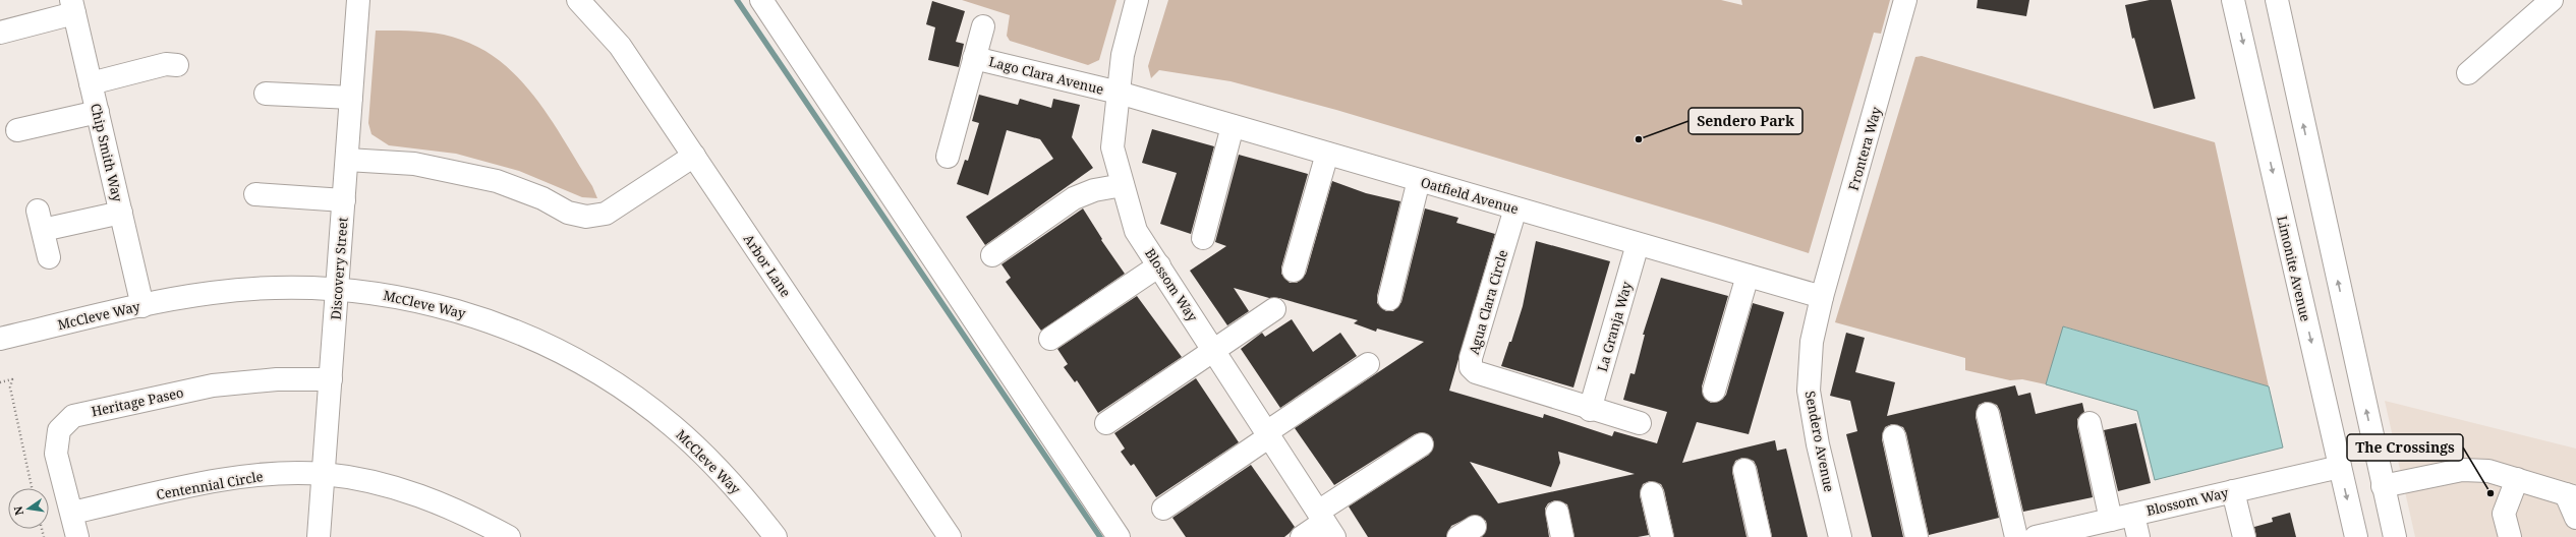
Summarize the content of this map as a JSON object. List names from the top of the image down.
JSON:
{
  "streets": {
    "street": [
      "Lago Clara Avenue",
      "Frontera Way",
      "Chip Smith Way",
      "Oatfield Avenue",
      "Arbor Lane",
      "Discovery Street",
      "Limonite Avenue",
      "Blossom Way",
      "Agua Clara Circle",
      "McCleve Way",
      "La Granja Way",
      "Heritage Paseo",
      "Sendero Avenue",
      "Centennial Circle"
    ]
  },
  "crossings": [
    ["Lago Clara Avenue", "Oatfield Avenue"],
    ["Lago Clara Avenue", "Blossom Way"],
    ["Frontera Way", "Oatfield Avenue"],
    ["Frontera Way", "Sendero Avenue"],
    ["Chip Smith Way", "McCleve Way"],
    ["Oatfield Avenue", "Blossom Way"],
    ["Oatfield Avenue", "Agua Clara Circle"],
    ["Oatfield Avenue", "La Granja Way"],
    ["Oatfield Avenue", "Sendero Avenue"],
    ["Discovery Street", "McCleve Way"],
    ["Discovery Street", "Heritage Paseo"],
    ["Discovery Street", "Centennial Circle"],
    ["Limonite Avenue", "Blossom Way"],
    ["Agua Clara Circle", "La Granja Way"],
    ["Heritage Paseo", "Centennial Circle"]
  ],
  "places": ["Sendero Park", "The Crossings"],
  "north": "left"
}
